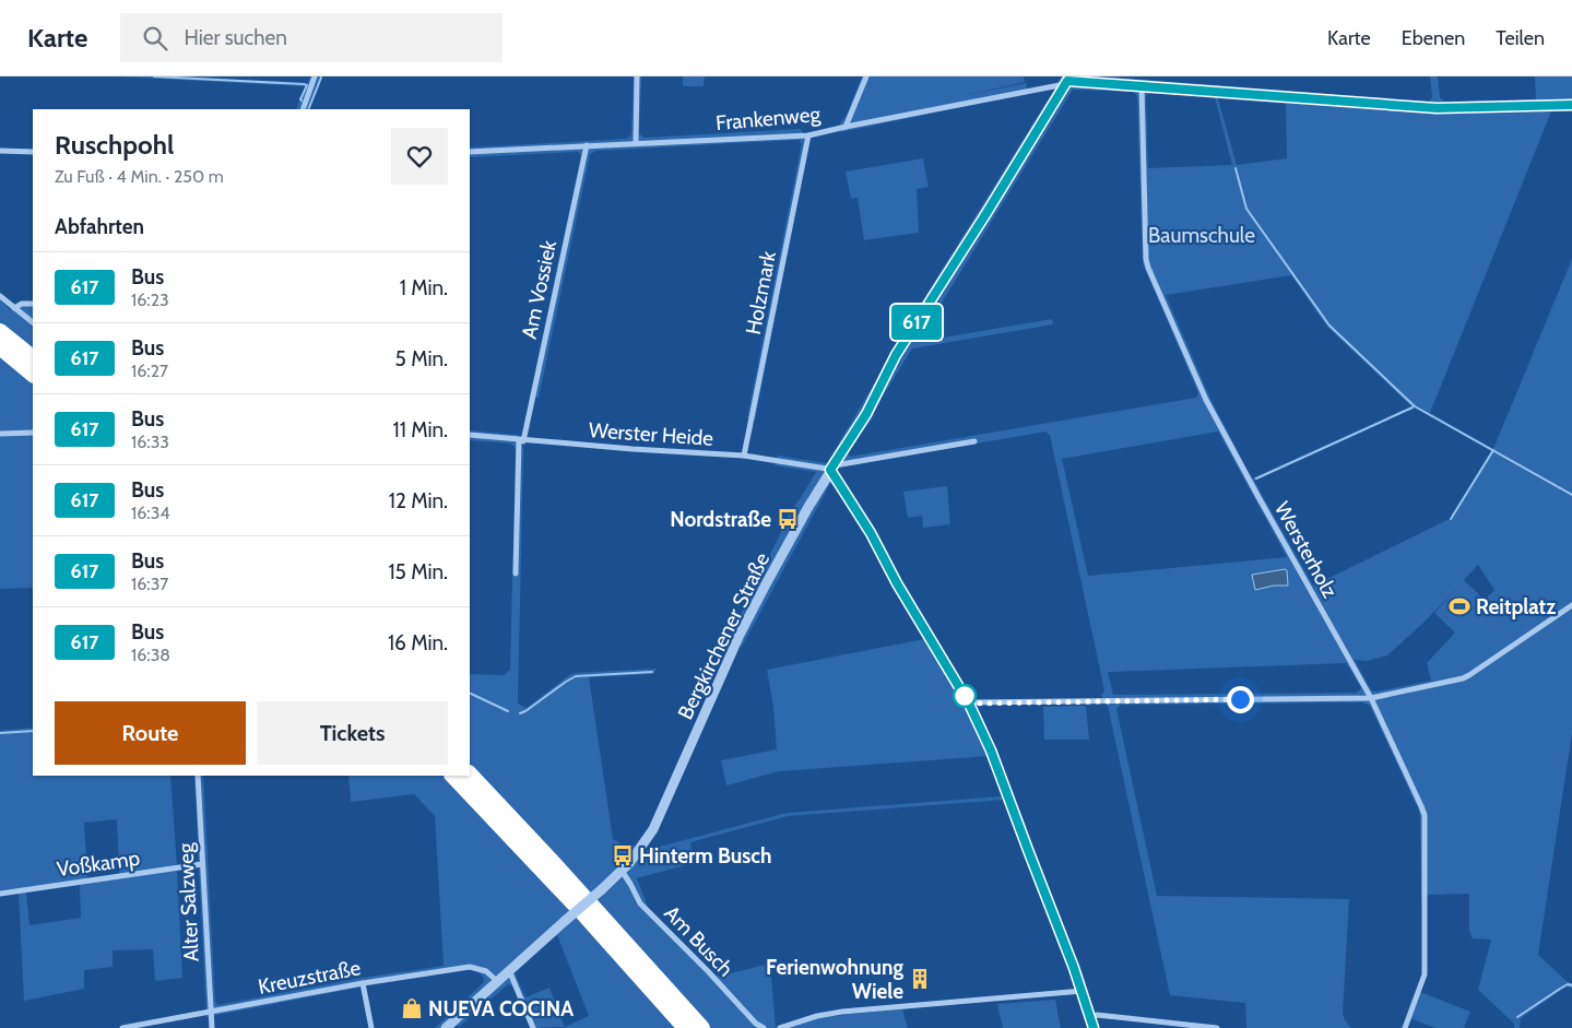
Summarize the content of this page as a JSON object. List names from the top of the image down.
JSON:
{
  "streets": {
    "street": [
      "Frankenweg",
      "Am Vossiek",
      "Holzmark",
      "Werster Heide",
      "Wersterholz",
      "Bergkirchener Straße",
      "Voßkamp",
      "Alter Salzweg",
      "Am Busch",
      "Kreuzstraße"
    ]
  },
  "crossings": [
    ["Frankenweg", "Am Vossiek"],
    ["Frankenweg", "Holzmark"],
    ["Frankenweg", "Wersterholz"],
    ["Frankenweg", "Bergkirchener Straße"],
    ["Am Vossiek", "Werster Heide"],
    ["Holzmark", "Werster Heide"],
    ["Werster Heide", "Bergkirchener Straße"],
    ["Bergkirchener Straße", "Am Busch"],
    ["Bergkirchener Straße", "Kreuzstraße"],
    ["Voßkamp", "Alter Salzweg"],
    ["Alter Salzweg", "Kreuzstraße"]
  ],
  "parks": ["Baumschule"],
  "places": {
    "bus stop": ["Nordstraße", "Hinterm Busch"],
    "sports": ["Reitplatz"],
    "building": ["Ferienwohnung Wiele"],
    "shop": ["NUEVA COCINA"]
  },
  "lines": ["bus line 617"],
  "page": {
    "header": "Karte",
    "search": "Hier suchen",
    "nav": ["Karte", "Ebenen", "Teilen"],
    "on_map": "617",
    "heading": [
      ["Ruschpohl", "Zu Fuß · 4 Min. · 250 m"],
      "Abfahrten"
    ],
    "list": [
      {
        "mark": "617",
        "name": "Bus",
        "note": "16:23",
        "value": "1 Min."
      },
      {
        "mark": "617",
        "name": "Bus",
        "note": "16:27",
        "value": "5 Min."
      },
      {
        "mark": "617",
        "name": "Bus",
        "note": "16:33",
        "value": "11 Min."
      },
      {
        "mark": "617",
        "name": "Bus",
        "note": "16:34",
        "value": "12 Min."
      },
      {
        "mark": "617",
        "name": "Bus",
        "note": "16:37",
        "value": "15 Min."
      },
      {
        "mark": "617",
        "name": "Bus",
        "note": "16:38",
        "value": "16 Min."
      }
    ],
    "buttons": ["Route", "Tickets"]
  }
}
